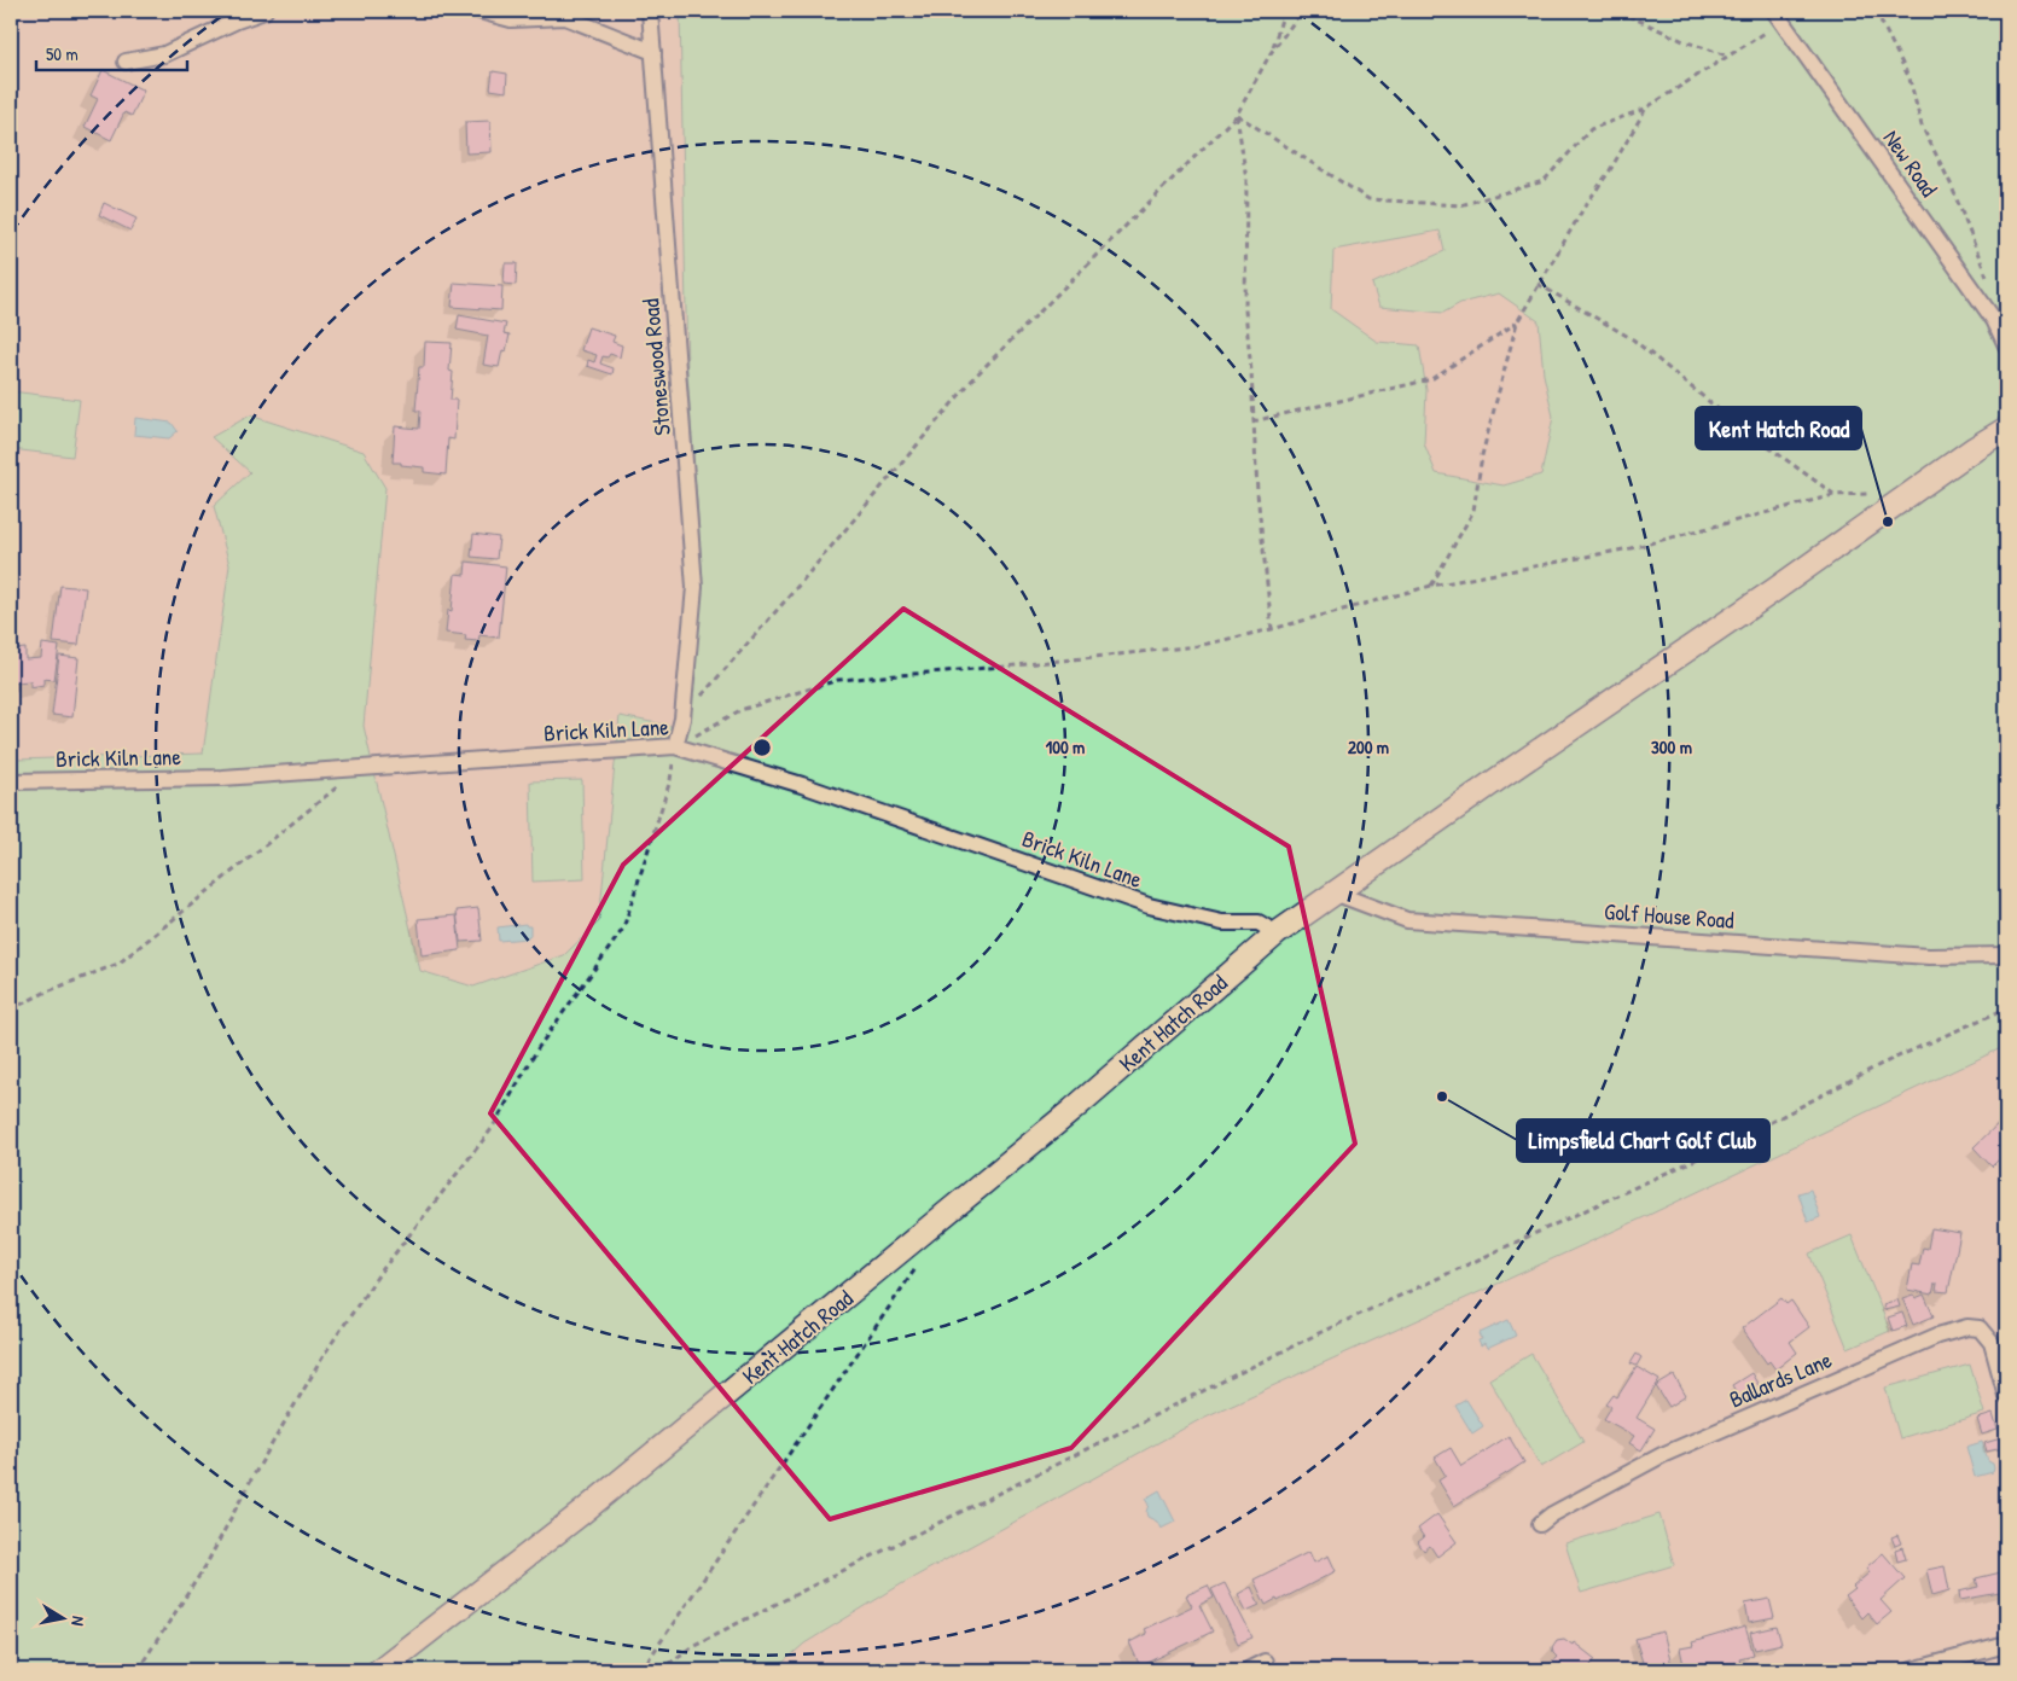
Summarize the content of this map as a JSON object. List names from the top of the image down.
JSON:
{
  "streets": {
    "main road": ["Kent Hatch Road"],
    "street": [
      "New Road",
      "Stoneswood Road",
      "Brick Kiln Lane",
      "Golf House Road",
      "Ballards Lane"
    ]
  },
  "crossings": [
    ["Stoneswood Road", "Brick Kiln Lane"],
    ["Brick Kiln Lane", "Kent Hatch Road"],
    ["Golf House Road", "Kent Hatch Road"]
  ],
  "places": ["Kent Hatch Road", "Limpsfield Chart Golf Club"],
  "scale_bar": "50 m",
  "north": "right",
  "rings": ["100 m", "200 m", "300 m"]
}
